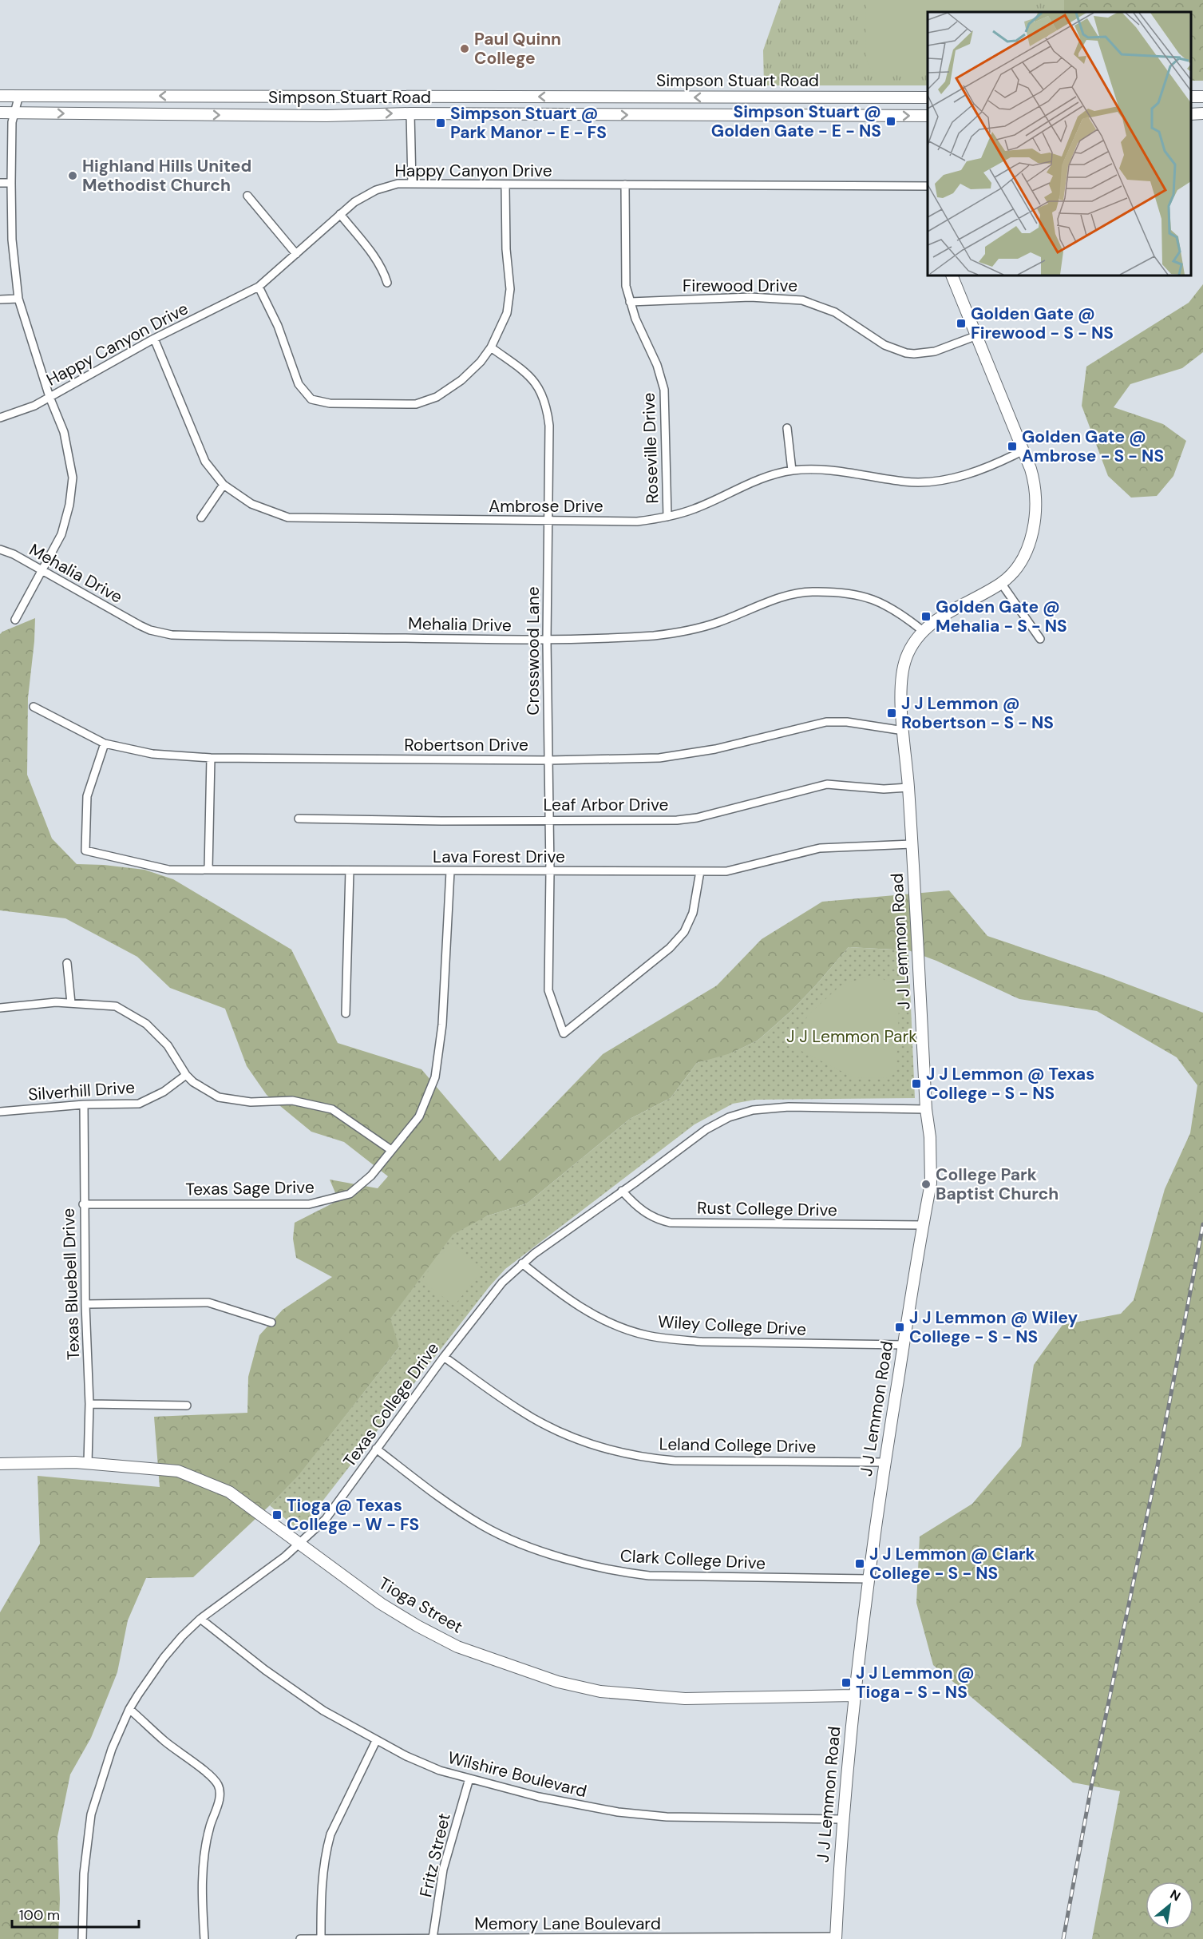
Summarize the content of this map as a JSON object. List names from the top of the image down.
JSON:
{
  "streets": {
    "street": [
      "Simpson Stuart Road",
      "Happy Canyon Drive",
      "Firewood Drive",
      "Roseville Drive",
      "Ambrose Drive",
      "Mehalia Drive",
      "Crosswood Lane",
      "Robertson Drive",
      "Leaf Arbor Drive",
      "Lava Forest Drive",
      "J J Lemmon Road",
      "Silverhill Drive",
      "Texas Sage Drive",
      "Rust College Drive",
      "Texas Bluebell Drive",
      "Wiley College Drive",
      "Texas College Drive",
      "Leland College Drive",
      "Clark College Drive",
      "Tioga Street",
      "Wilshire Boulevard",
      "Fritz Street",
      "Memory Lane Boulevard"
    ]
  },
  "crossings": [
    ["Happy Canyon Drive", "Roseville Drive"],
    ["Happy Canyon Drive", "Ambrose Drive"],
    ["Firewood Drive", "Roseville Drive"],
    ["Firewood Drive", "J J Lemmon Road"],
    ["Roseville Drive", "Ambrose Drive"],
    ["Ambrose Drive", "Crosswood Lane"],
    ["Ambrose Drive", "J J Lemmon Road"],
    ["Mehalia Drive", "Crosswood Lane"],
    ["Mehalia Drive", "J J Lemmon Road"],
    ["Crosswood Lane", "Robertson Drive"],
    ["Crosswood Lane", "Leaf Arbor Drive"],
    ["Crosswood Lane", "Lava Forest Drive"],
    ["Robertson Drive", "Lava Forest Drive"],
    ["Robertson Drive", "J J Lemmon Road"],
    ["Leaf Arbor Drive", "J J Lemmon Road"],
    ["Lava Forest Drive", "J J Lemmon Road"],
    ["Lava Forest Drive", "Texas Sage Drive"],
    ["J J Lemmon Road", "Rust College Drive"],
    ["J J Lemmon Road", "Wiley College Drive"],
    ["J J Lemmon Road", "Texas College Drive"],
    ["J J Lemmon Road", "Leland College Drive"],
    ["J J Lemmon Road", "Clark College Drive"],
    ["J J Lemmon Road", "Tioga Street"],
    ["J J Lemmon Road", "Wilshire Boulevard"],
    ["J J Lemmon Road", "Memory Lane Boulevard"],
    ["Silverhill Drive", "Texas Bluebell Drive"],
    ["Texas Sage Drive", "Texas Bluebell Drive"],
    ["Rust College Drive", "Texas College Drive"],
    ["Texas Bluebell Drive", "Tioga Street"],
    ["Wiley College Drive", "Texas College Drive"],
    ["Texas College Drive", "Leland College Drive"],
    ["Texas College Drive", "Clark College Drive"],
    ["Texas College Drive", "Tioga Street"],
    ["Texas College Drive", "Wilshire Boulevard"],
    ["Wilshire Boulevard", "Fritz Street"],
    ["Fritz Street", "Memory Lane Boulevard"]
  ],
  "parks": ["J J Lemmon Park"],
  "places": {
    "other": ["Paul Quinn College", "Highland Hills United Methodist Church", "College Park Baptist Church"],
    "transit": [
      "Simpson Stuart @ Golden Gate - E - NS",
      "Simpson Stuart @ Park Manor - E - FS",
      "Golden Gate @ Firewood - S - NS",
      "Golden Gate @ Ambrose - S - NS",
      "Golden Gate @ Mehalia - S - NS",
      "J J Lemmon @ Robertson - S - NS",
      "J J Lemmon @ Texas College - S - NS",
      "J J Lemmon @ Wiley College - S - NS",
      "Tioga @ Texas College - W - FS",
      "J J Lemmon @ Clark College - S - NS",
      "J J Lemmon @ Tioga - S - NS"
    ]
  },
  "scale_bar": "100 m",
  "north": "top right"
}
